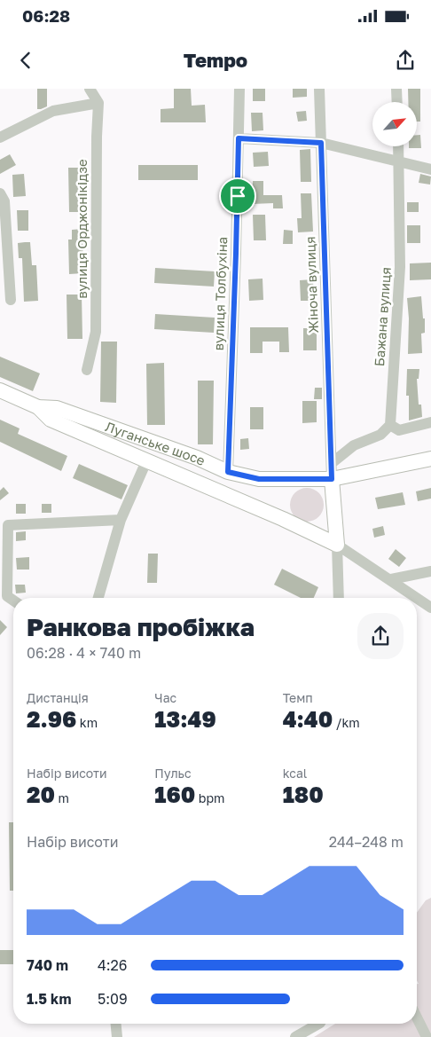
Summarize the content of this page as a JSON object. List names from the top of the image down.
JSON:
{
  "streets": {
    "main road": ["Луганське шосе"],
    "street": [
      "вулиця Орджонікідзе",
      "Жіноча вулиця",
      "вулиця Толбухіна",
      "Бажана вулиця"
    ]
  },
  "crossings": [
    ["Жіноча вулиця", "Луганське шосе"],
    ["вулиця Толбухіна", "Луганське шосе"]
  ],
  "north": "top right",
  "page": {
    "status": "06:28",
    "header": "Tempo",
    "heading": ["Ранкова пробіжка", "06:28 · 4 × 740 m"],
    "stats": [
      ["Дистанція", "2.96 km"],
      ["Час", "13:49"],
      ["Темп", "4:40 /km"],
      ["Набір висоти", "20 m"],
      ["Пульс", "160 bpm"],
      ["kcal", "180"]
    ],
    "chart": ["Набір висоти", "244–248 m"],
    "list": [
      {
        "name": "740 m",
        "note": "4:26"
      },
      {
        "name": "1.5 km",
        "note": "5:09"
      }
    ]
  }
}
